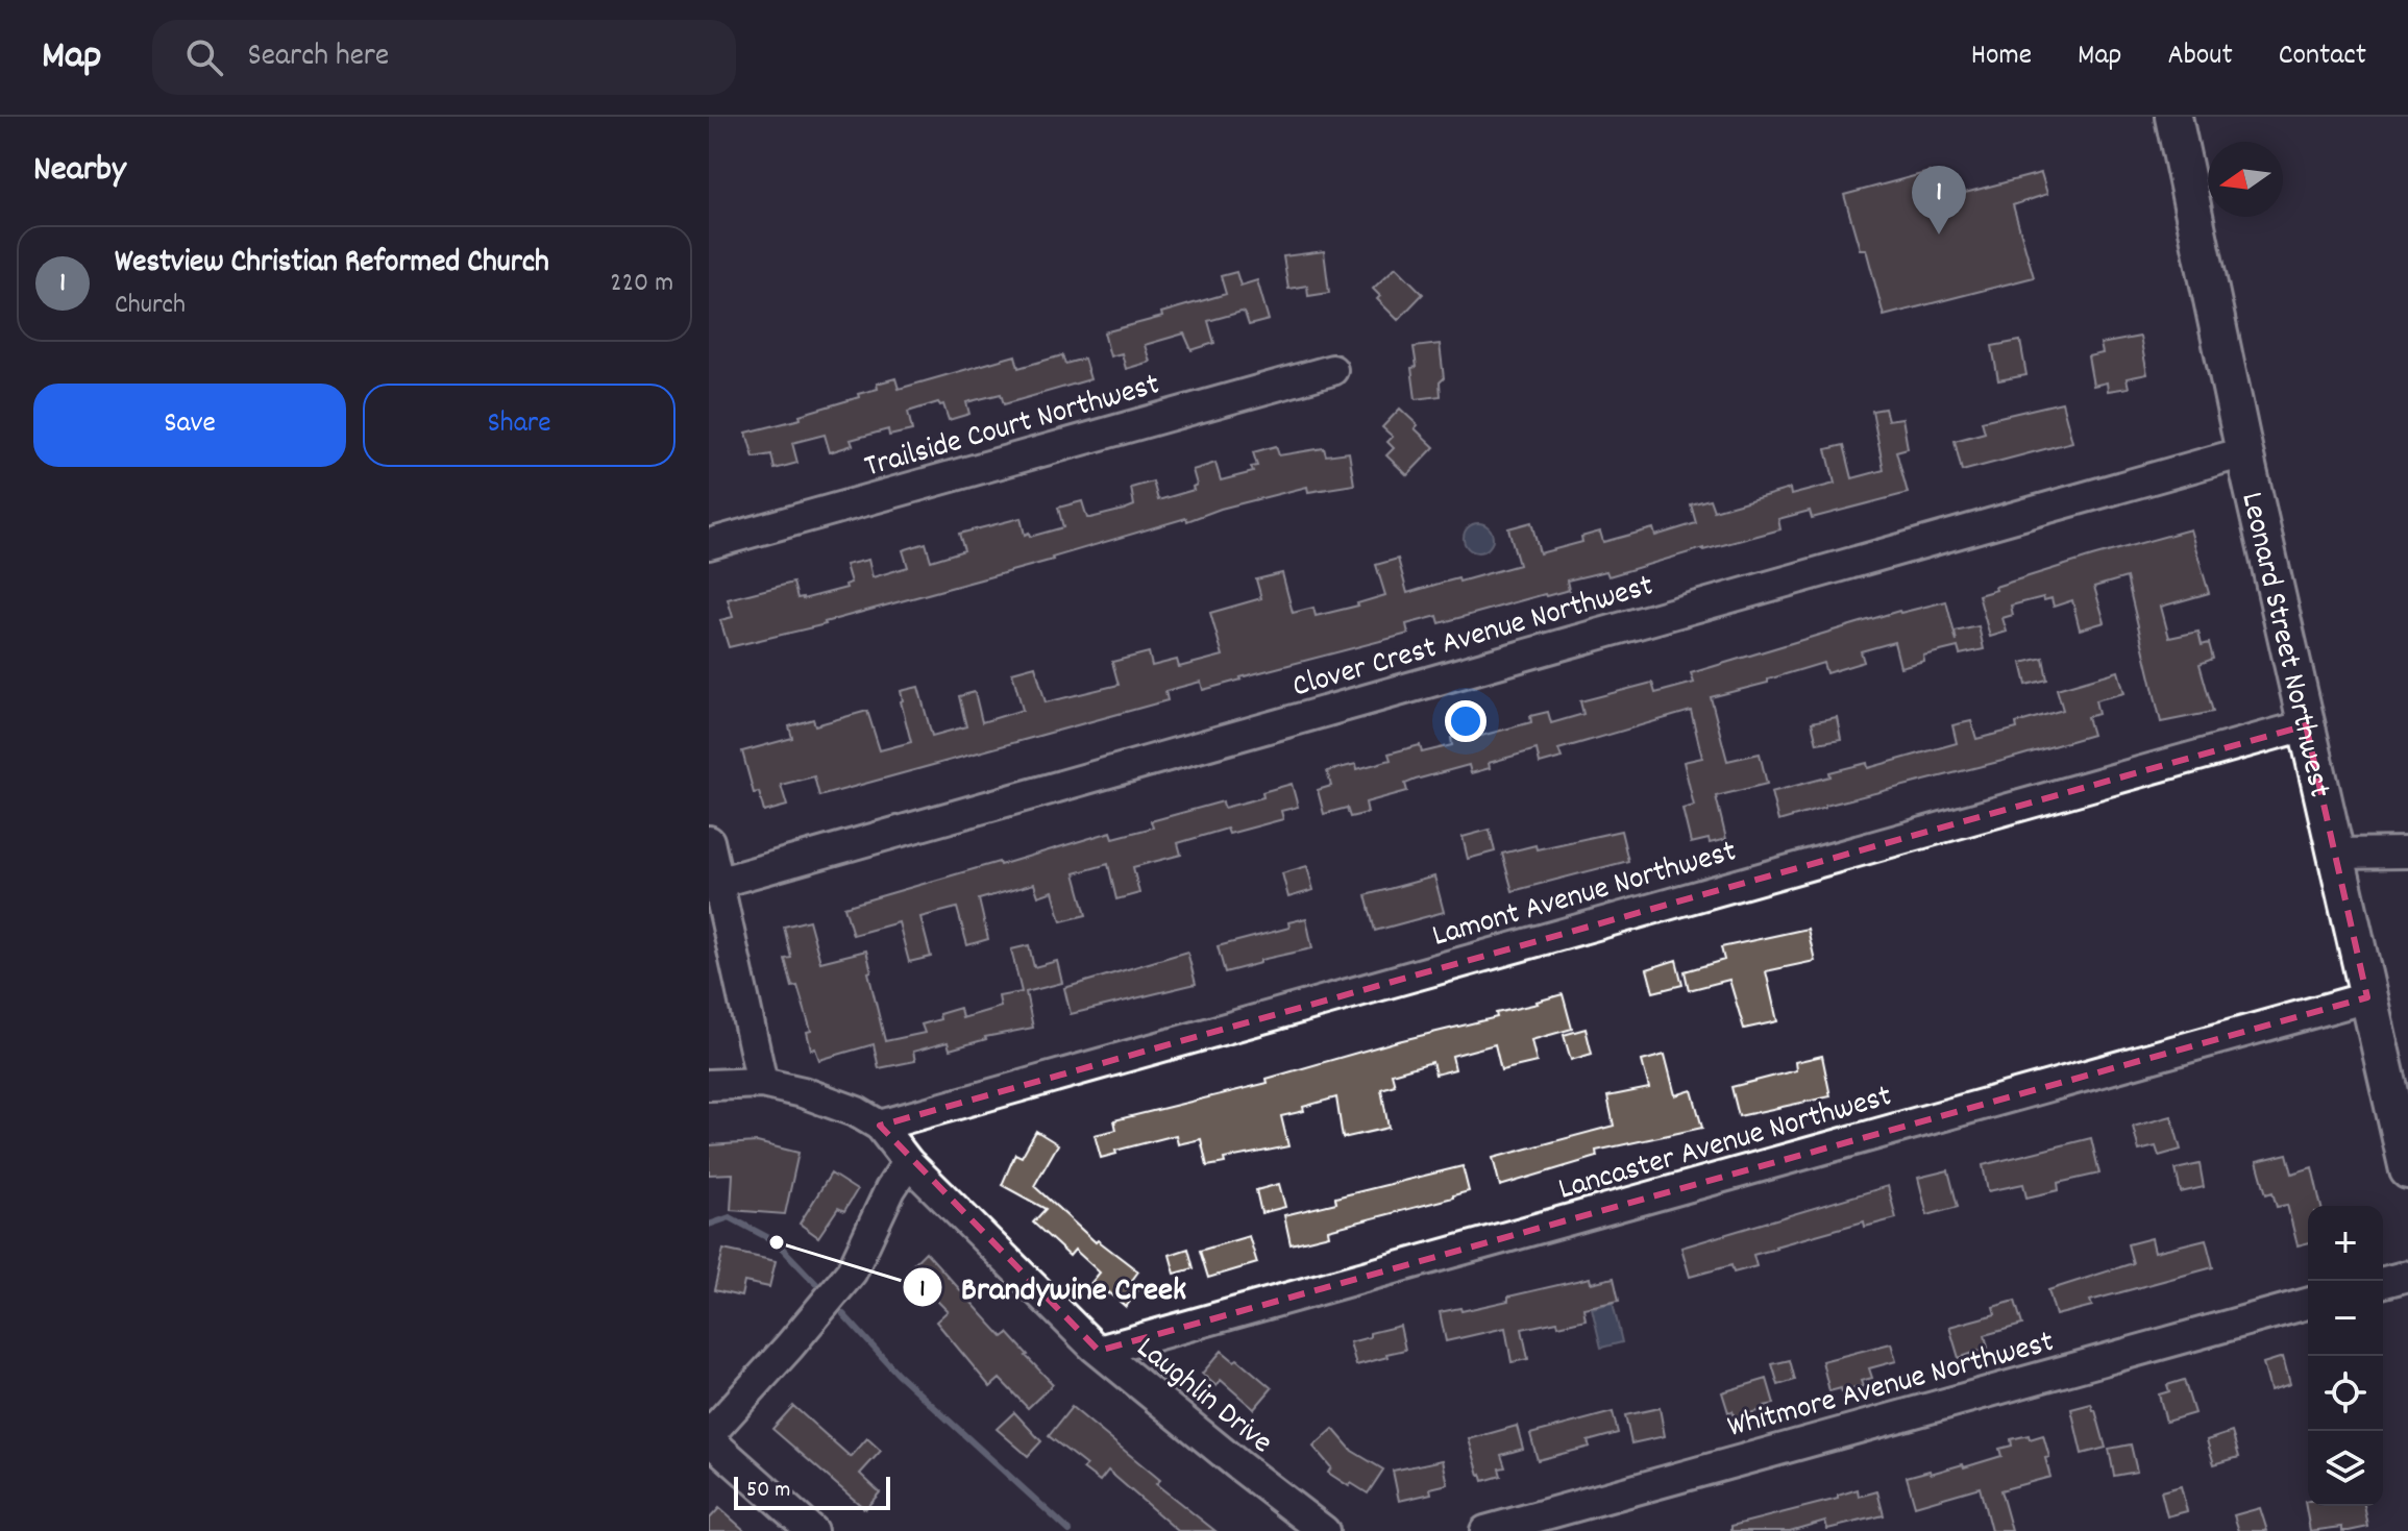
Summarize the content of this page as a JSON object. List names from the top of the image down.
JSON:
{
  "streets": {
    "main road": ["Leonard Street Northwest"],
    "street": [
      "Trailside Court Northwest",
      "Clover Crest Avenue Northwest",
      "Lamont Avenue Northwest",
      "Lancaster Avenue Northwest",
      "Whitmore Avenue Northwest",
      "Laughlin Drive"
    ]
  },
  "crossings": [
    ["Clover Crest Avenue Northwest", "Leonard Street Northwest"],
    ["Leonard Street Northwest", "Lamont Avenue Northwest"],
    ["Leonard Street Northwest", "Lancaster Avenue Northwest"],
    ["Lamont Avenue Northwest", "Laughlin Drive"],
    ["Lancaster Avenue Northwest", "Laughlin Drive"]
  ],
  "places": ["Brandywine Creek"],
  "scale_bar": "50 m",
  "north": "left",
  "page": {
    "header": "Map",
    "search": "Search here",
    "nav": [
      "Home",
      "Map",
      "About",
      "Contact"
    ],
    "heading": "Nearby",
    "pins": "1",
    "list": [
      {
        "mark": "1",
        "name": "Westview Christian Reformed Church",
        "note": "Church",
        "value": "220 m"
      }
    ],
    "buttons": ["Save", "Share"],
    "map_buttons": ["+", "−"],
    "scale": "50 m"
  }
}
